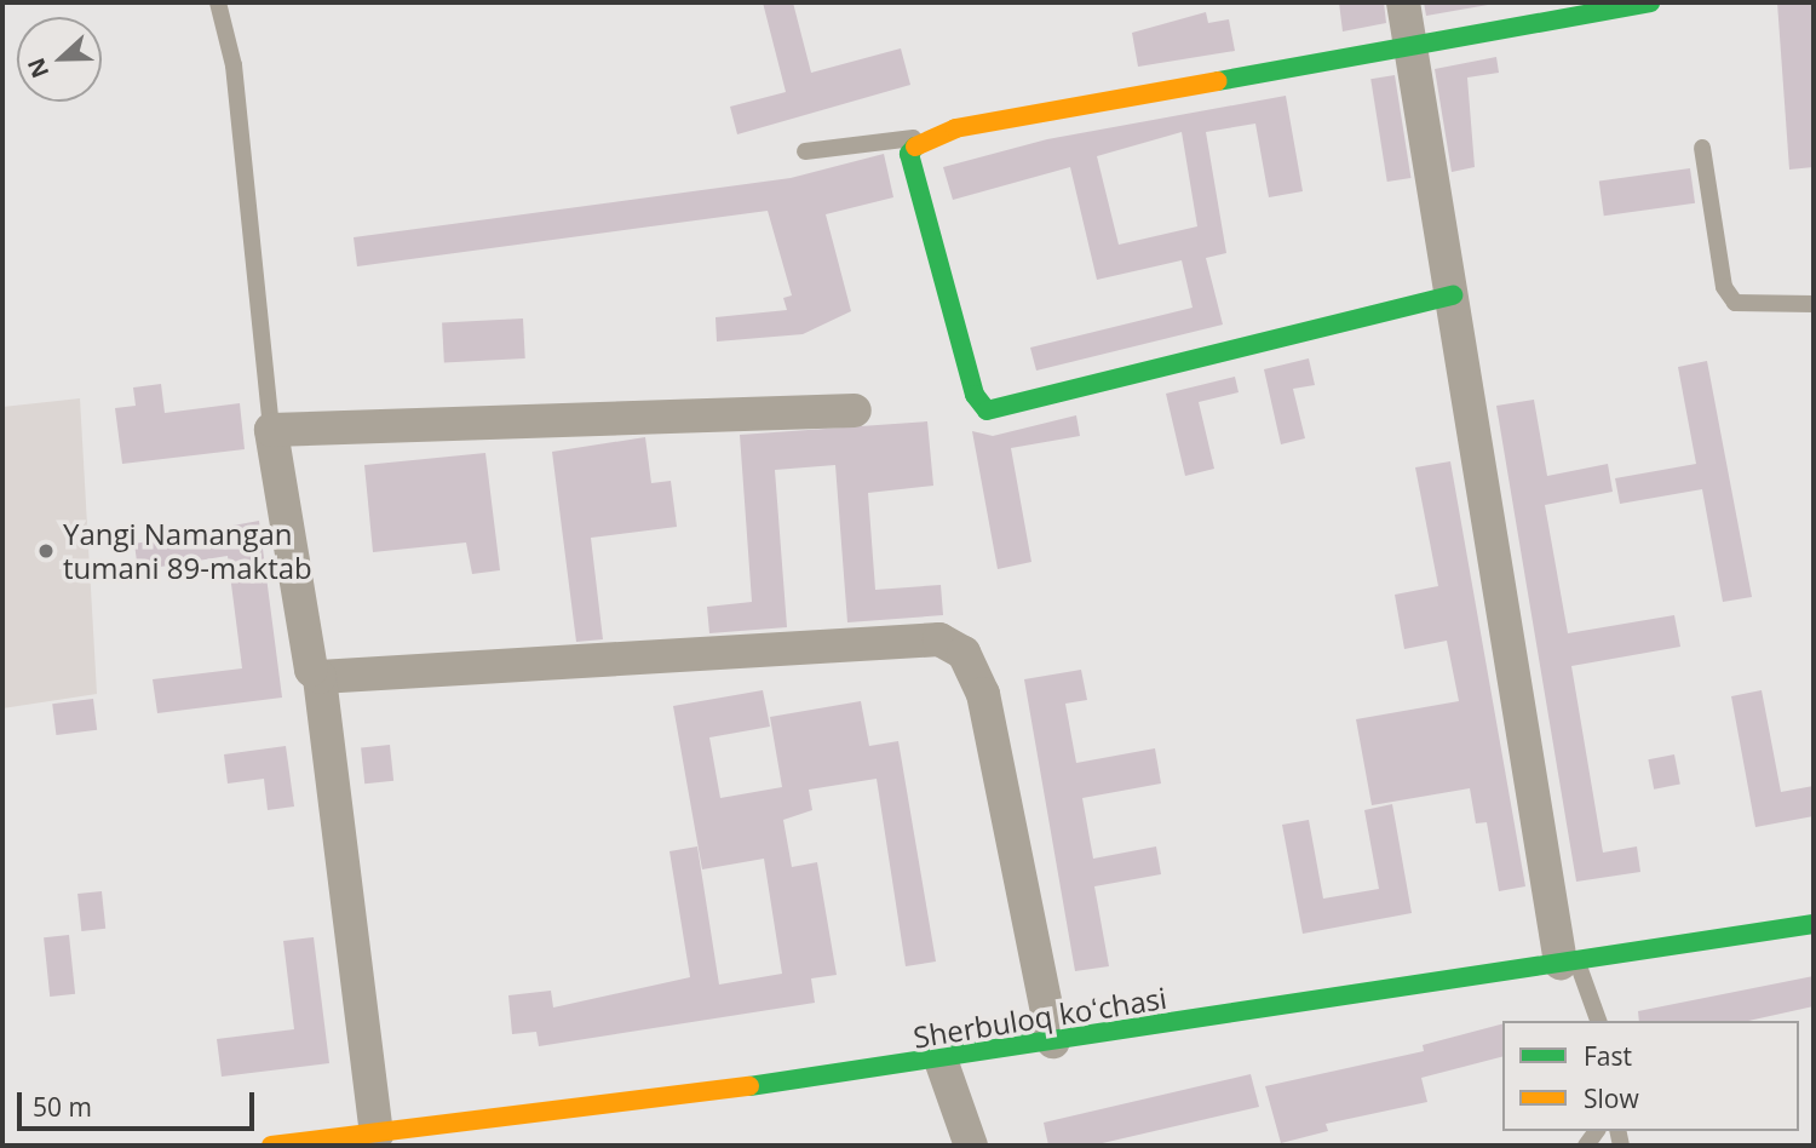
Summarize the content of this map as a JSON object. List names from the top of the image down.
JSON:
{
  "streets": {
    "street": ["Sherbuloq koʻchasi"]
  },
  "places": ["Yangi Namangan tumani 89-maktab"],
  "legend": ["Fast", "Slow"],
  "scale_bar": "50 m",
  "north": "left"
}
